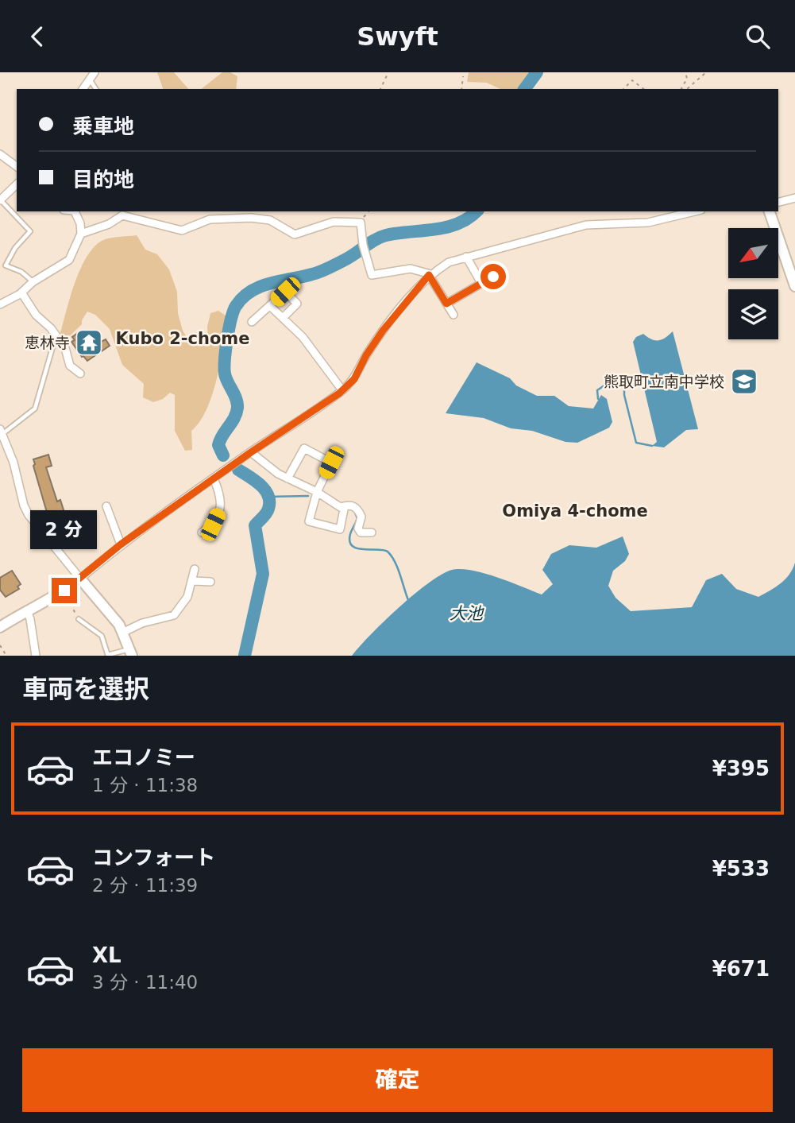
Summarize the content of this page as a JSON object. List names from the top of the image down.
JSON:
{
  "districts": ["Kubo 2-chome", "Omiya 4-chome"],
  "water": ["大池"],
  "places": {
    "temple": ["恵林寺"],
    "school or university": ["熊取町立南中学校"]
  },
  "north": "bottom left",
  "page": {
    "header": "Swyft",
    "banner": ["乗車地", "目的地"],
    "bubble": "2 分",
    "heading": "車両を選択",
    "list": [
      {
        "name": "エコノミー",
        "note": "1 分 · 11:38",
        "value": "¥395"
      },
      {
        "name": "コンフォート",
        "note": "2 分 · 11:39",
        "value": "¥533"
      },
      {
        "name": "XL",
        "note": "3 分 · 11:40",
        "value": "¥671"
      }
    ],
    "buttons": "確定"
  }
}
